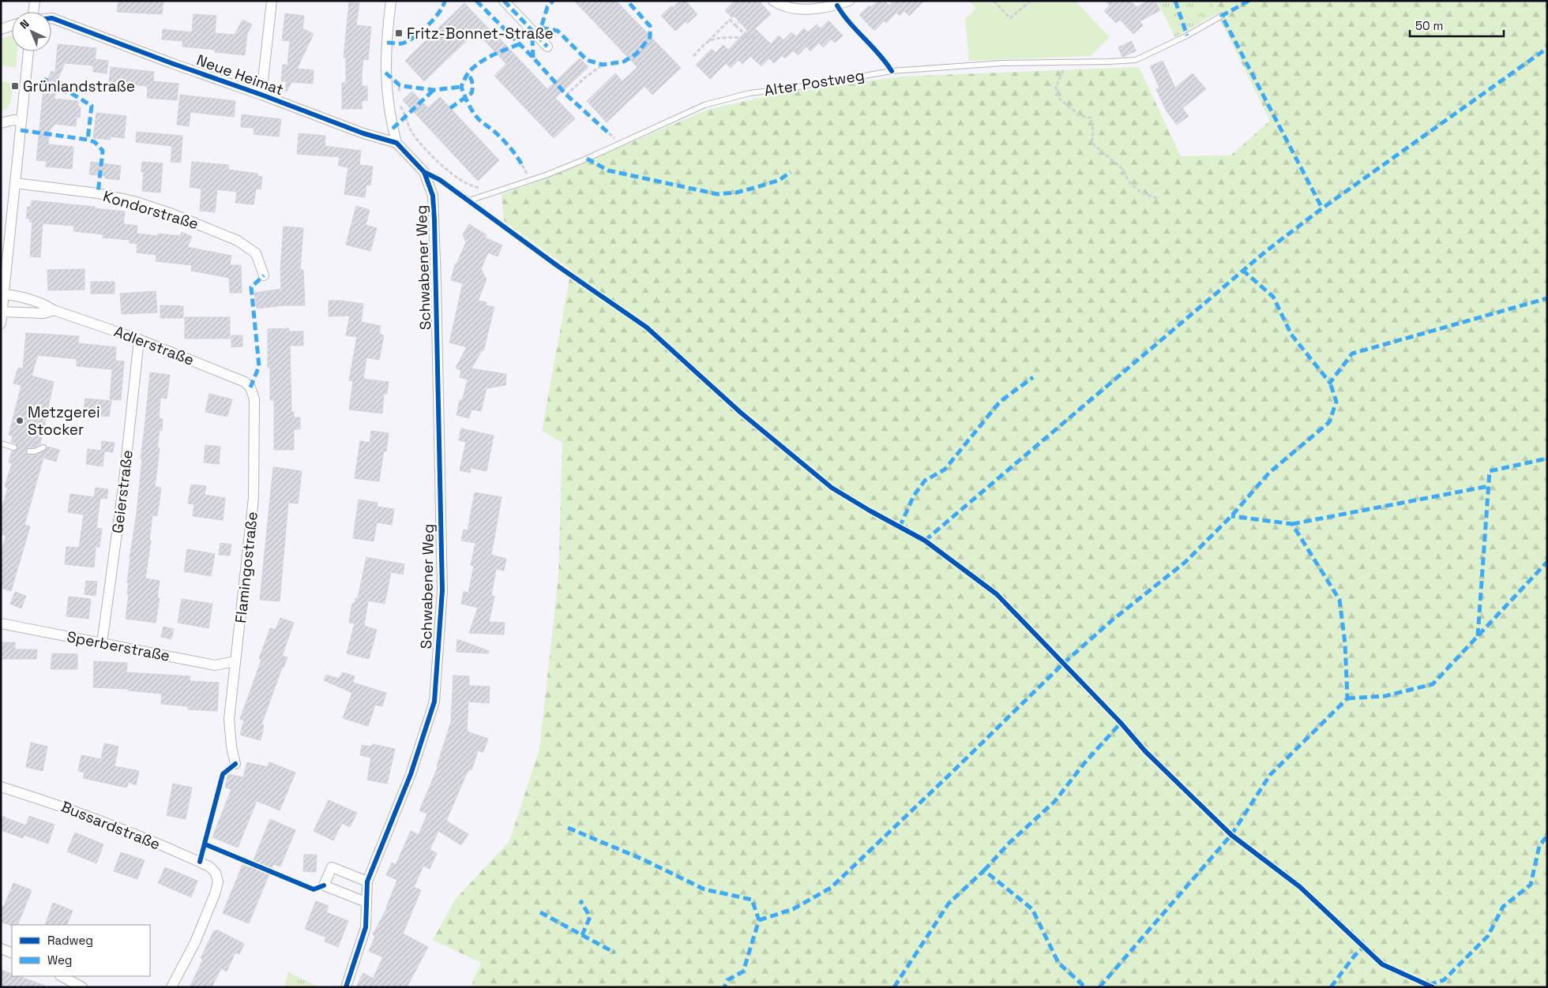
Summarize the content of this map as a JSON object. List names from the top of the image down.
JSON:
{
  "streets": {
    "street": [
      "Neue Heimat",
      "Kondorstraße",
      "Schwabener Weg",
      "Adlerstraße",
      "Geierstraße",
      "Flamingostraße",
      "Sperberstraße",
      "Bussardstraße"
    ],
    "lane": ["Alter Postweg"]
  },
  "crossings": [
    ["Alter Postweg", "Schwabener Weg"],
    ["Adlerstraße", "Geierstraße"],
    ["Adlerstraße", "Flamingostraße"],
    ["Geierstraße", "Sperberstraße"],
    ["Flamingostraße", "Sperberstraße"]
  ],
  "places": {
    "transit": ["Fritz-Bonnet-Straße", "Grünlandstraße"],
    "other": ["Metzgerei Stocker"]
  },
  "legend": ["Radweg", "Weg"],
  "scale_bar": "50 m",
  "north": "top left"
}
